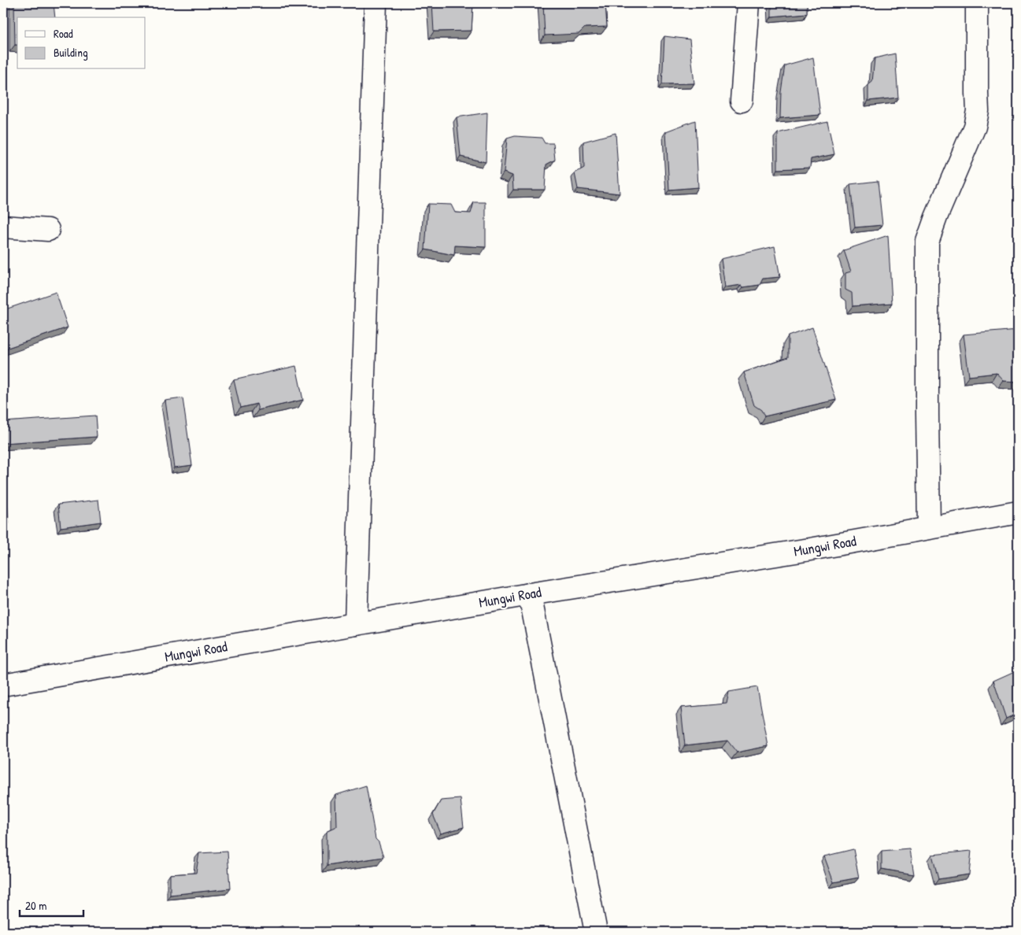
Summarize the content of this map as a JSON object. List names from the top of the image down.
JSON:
{
  "streets": {
    "street": ["Mungwi Road"]
  },
  "legend": ["Road", "Building"],
  "scale_bar": "20 m"
}
